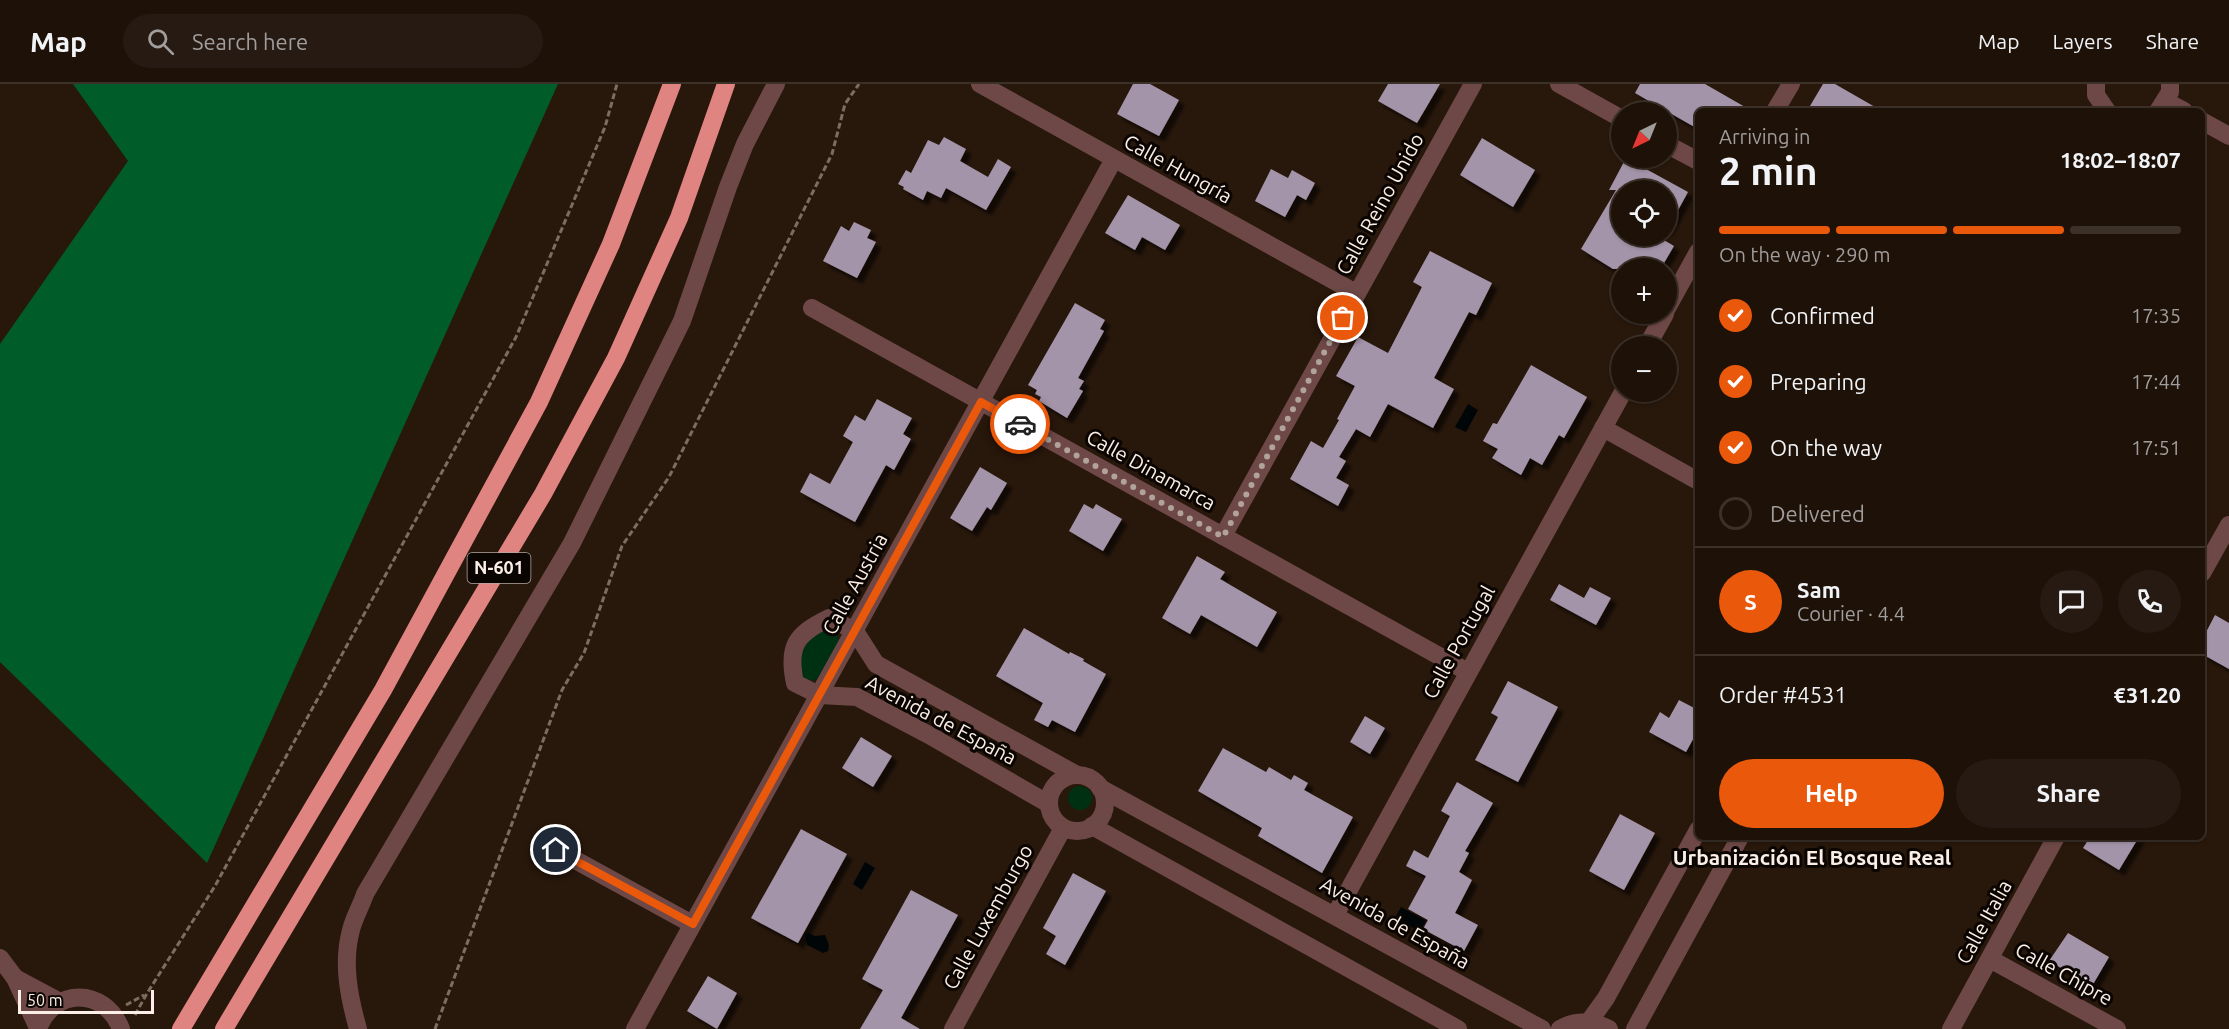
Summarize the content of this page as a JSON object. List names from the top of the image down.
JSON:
{
  "streets": {
    "highway": ["N-601"],
    "street": [
      "Calle Hungría",
      "Calle Reino Unido",
      "Calle Dinamarca",
      "Calle Austria",
      "Calle Portugal",
      "Avenida de España",
      "Calle Luxemburgo",
      "Calle Italia",
      "Calle Chipre"
    ]
  },
  "crossings": [
    ["Calle Hungría", "Calle Reino Unido"],
    ["Calle Hungría", "Calle Austria"],
    ["Calle Reino Unido", "Calle Dinamarca"],
    ["Calle Dinamarca", "Calle Austria"],
    ["Calle Dinamarca", "Calle Portugal"],
    ["Calle Austria", "Avenida de España"],
    ["Calle Portugal", "Avenida de España"],
    ["Avenida de España", "Calle Luxemburgo"],
    ["Calle Italia", "Calle Chipre"]
  ],
  "districts": ["Urbanización El Bosque Real"],
  "scale_bar": "50 m",
  "north": "bottom left",
  "page": {
    "header": "Map",
    "search": "Search here",
    "nav": ["Map", "Layers", "Share"],
    "map_buttons": ["+", "−"],
    "heading": ["2 min", "Arriving in", "18:02–18:07"],
    "panel": [
      "Sam",
      "Courier · 4.4",
      "Order #4531",
      "€31.20"
    ],
    "bar": "On the way · 290 m",
    "list": [
      ["Confirmed", "17:35"],
      ["Preparing", "17:44"],
      ["On the way", "17:51"],
      "Delivered"
    ],
    "round": "S",
    "buttons": ["Help", "Share"],
    "scale": "50 m"
  }
}
